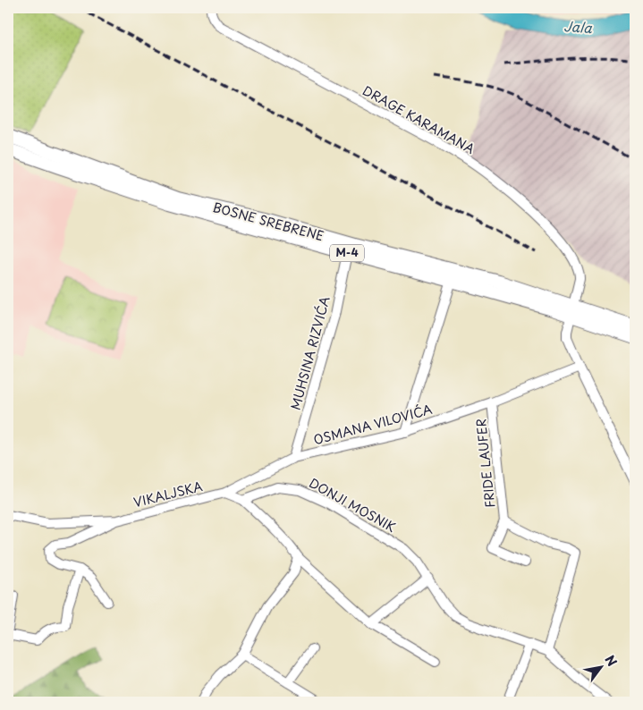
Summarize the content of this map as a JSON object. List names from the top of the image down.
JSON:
{
  "streets": {
    "main road": ["BOSNE SREBRENE", "M-4"],
    "street": [
      "DRAGE KARAMANA",
      "MUHSINA RIZVIĆA",
      "OSMANA VILOVIĆA",
      "FRIDE LAUFER",
      "VIKALJSKA",
      "DONJI MOSNIK"
    ]
  },
  "crossings": [
    ["DRAGE KARAMANA", "BOSNE SREBRENE"],
    ["DRAGE KARAMANA", "OSMANA VILOVIĆA"],
    ["BOSNE SREBRENE", "MUHSINA RIZVIĆA"],
    ["MUHSINA RIZVIĆA", "OSMANA VILOVIĆA"],
    ["OSMANA VILOVIĆA", "FRIDE LAUFER"],
    ["OSMANA VILOVIĆA", "VIKALJSKA"],
    ["FRIDE LAUFER", "DONJI MOSNIK"]
  ],
  "water": ["Jala"],
  "north": "top right"
}
